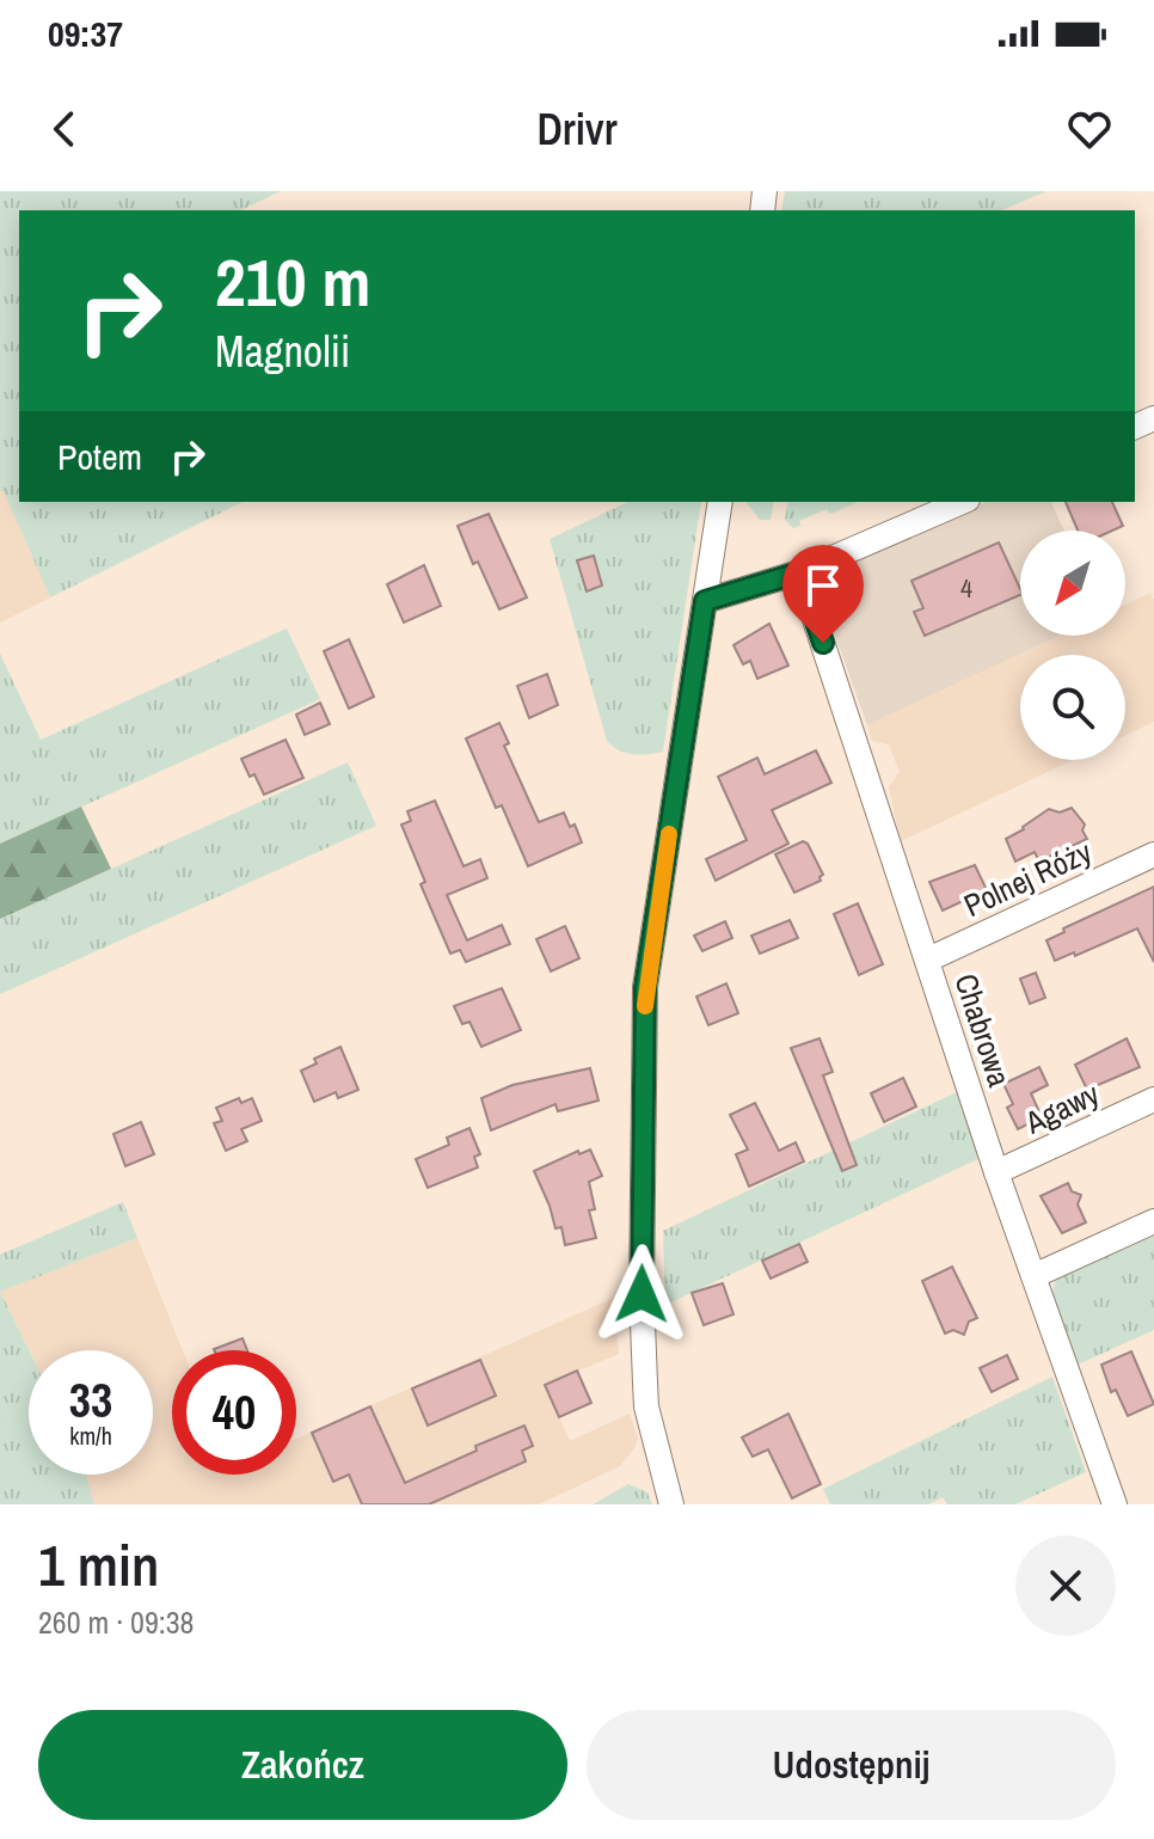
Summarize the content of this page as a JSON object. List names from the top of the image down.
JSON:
{
  "streets": {
    "street": ["Polnej Róży", "Chabrowa", "Agawy"]
  },
  "crossings": [
    ["Polnej Róży", "Chabrowa"],
    ["Chabrowa", "Agawy"]
  ],
  "house_numbers": ["4"],
  "north": "bottom left",
  "page": {
    "status": "09:37",
    "header": "Drivr",
    "turn": ["210 m", "Magnolii"],
    "then": "Potem",
    "speed": "33 km/h",
    "limit": "40",
    "heading": ["1 min", "260 m · 09:38"],
    "buttons": ["Zakończ", "Udostępnij"]
  }
}
